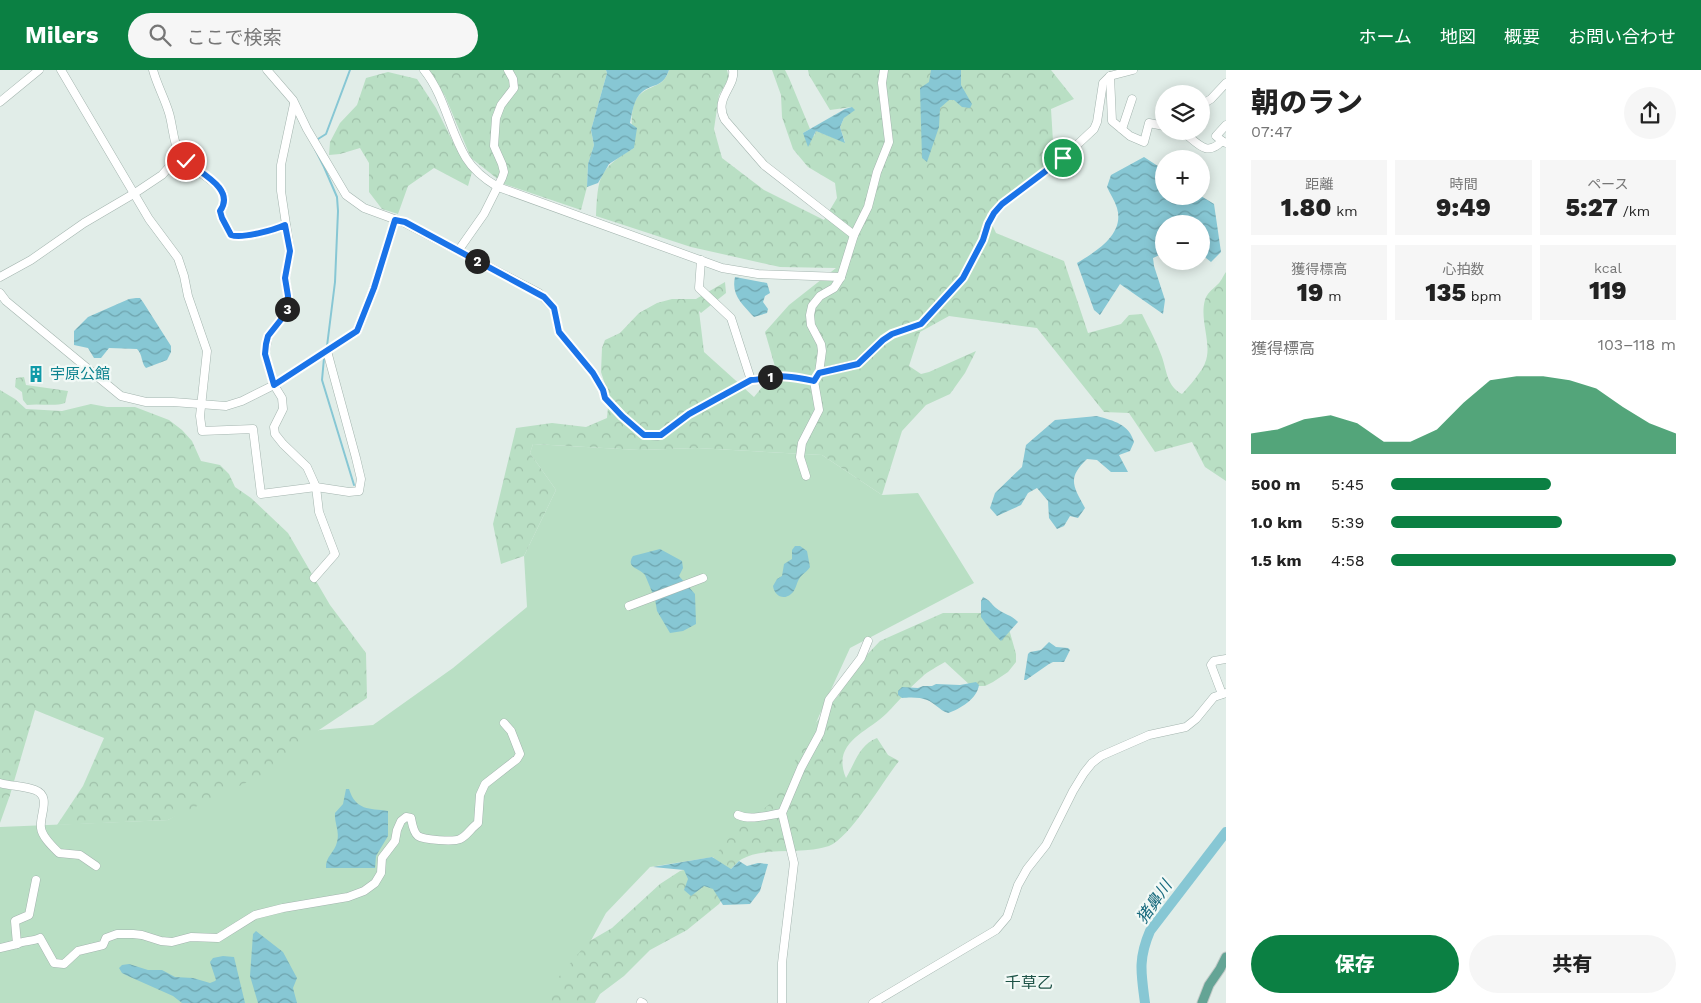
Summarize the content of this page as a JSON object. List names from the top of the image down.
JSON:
{
  "districts": ["千草乙"],
  "water": ["猪鼻川"],
  "places": {
    "building": ["宇原公館"]
  },
  "page": {
    "header": "Milers",
    "search": "ここで検索",
    "nav": [
      "ホーム",
      "地図",
      "概要",
      "お問い合わせ"
    ],
    "heading": ["朝のラン", "07:47"],
    "map_buttons": ["+", "−"],
    "stats": [
      ["距離", "1.80 km"],
      ["時間", "9:49"],
      ["ペース", "5:27 /km"],
      ["獲得標高", "19 m"],
      ["心拍数", "135 bpm"],
      ["kcal", "119"]
    ],
    "pins": ["2", "3", "1"],
    "chart": ["獲得標高", "103–118 m"],
    "list": [
      {
        "name": "500 m",
        "note": "5:45"
      },
      {
        "name": "1.0 km",
        "note": "5:39"
      },
      {
        "name": "1.5 km",
        "note": "4:58"
      }
    ],
    "buttons": ["保存", "共有"]
  }
}
